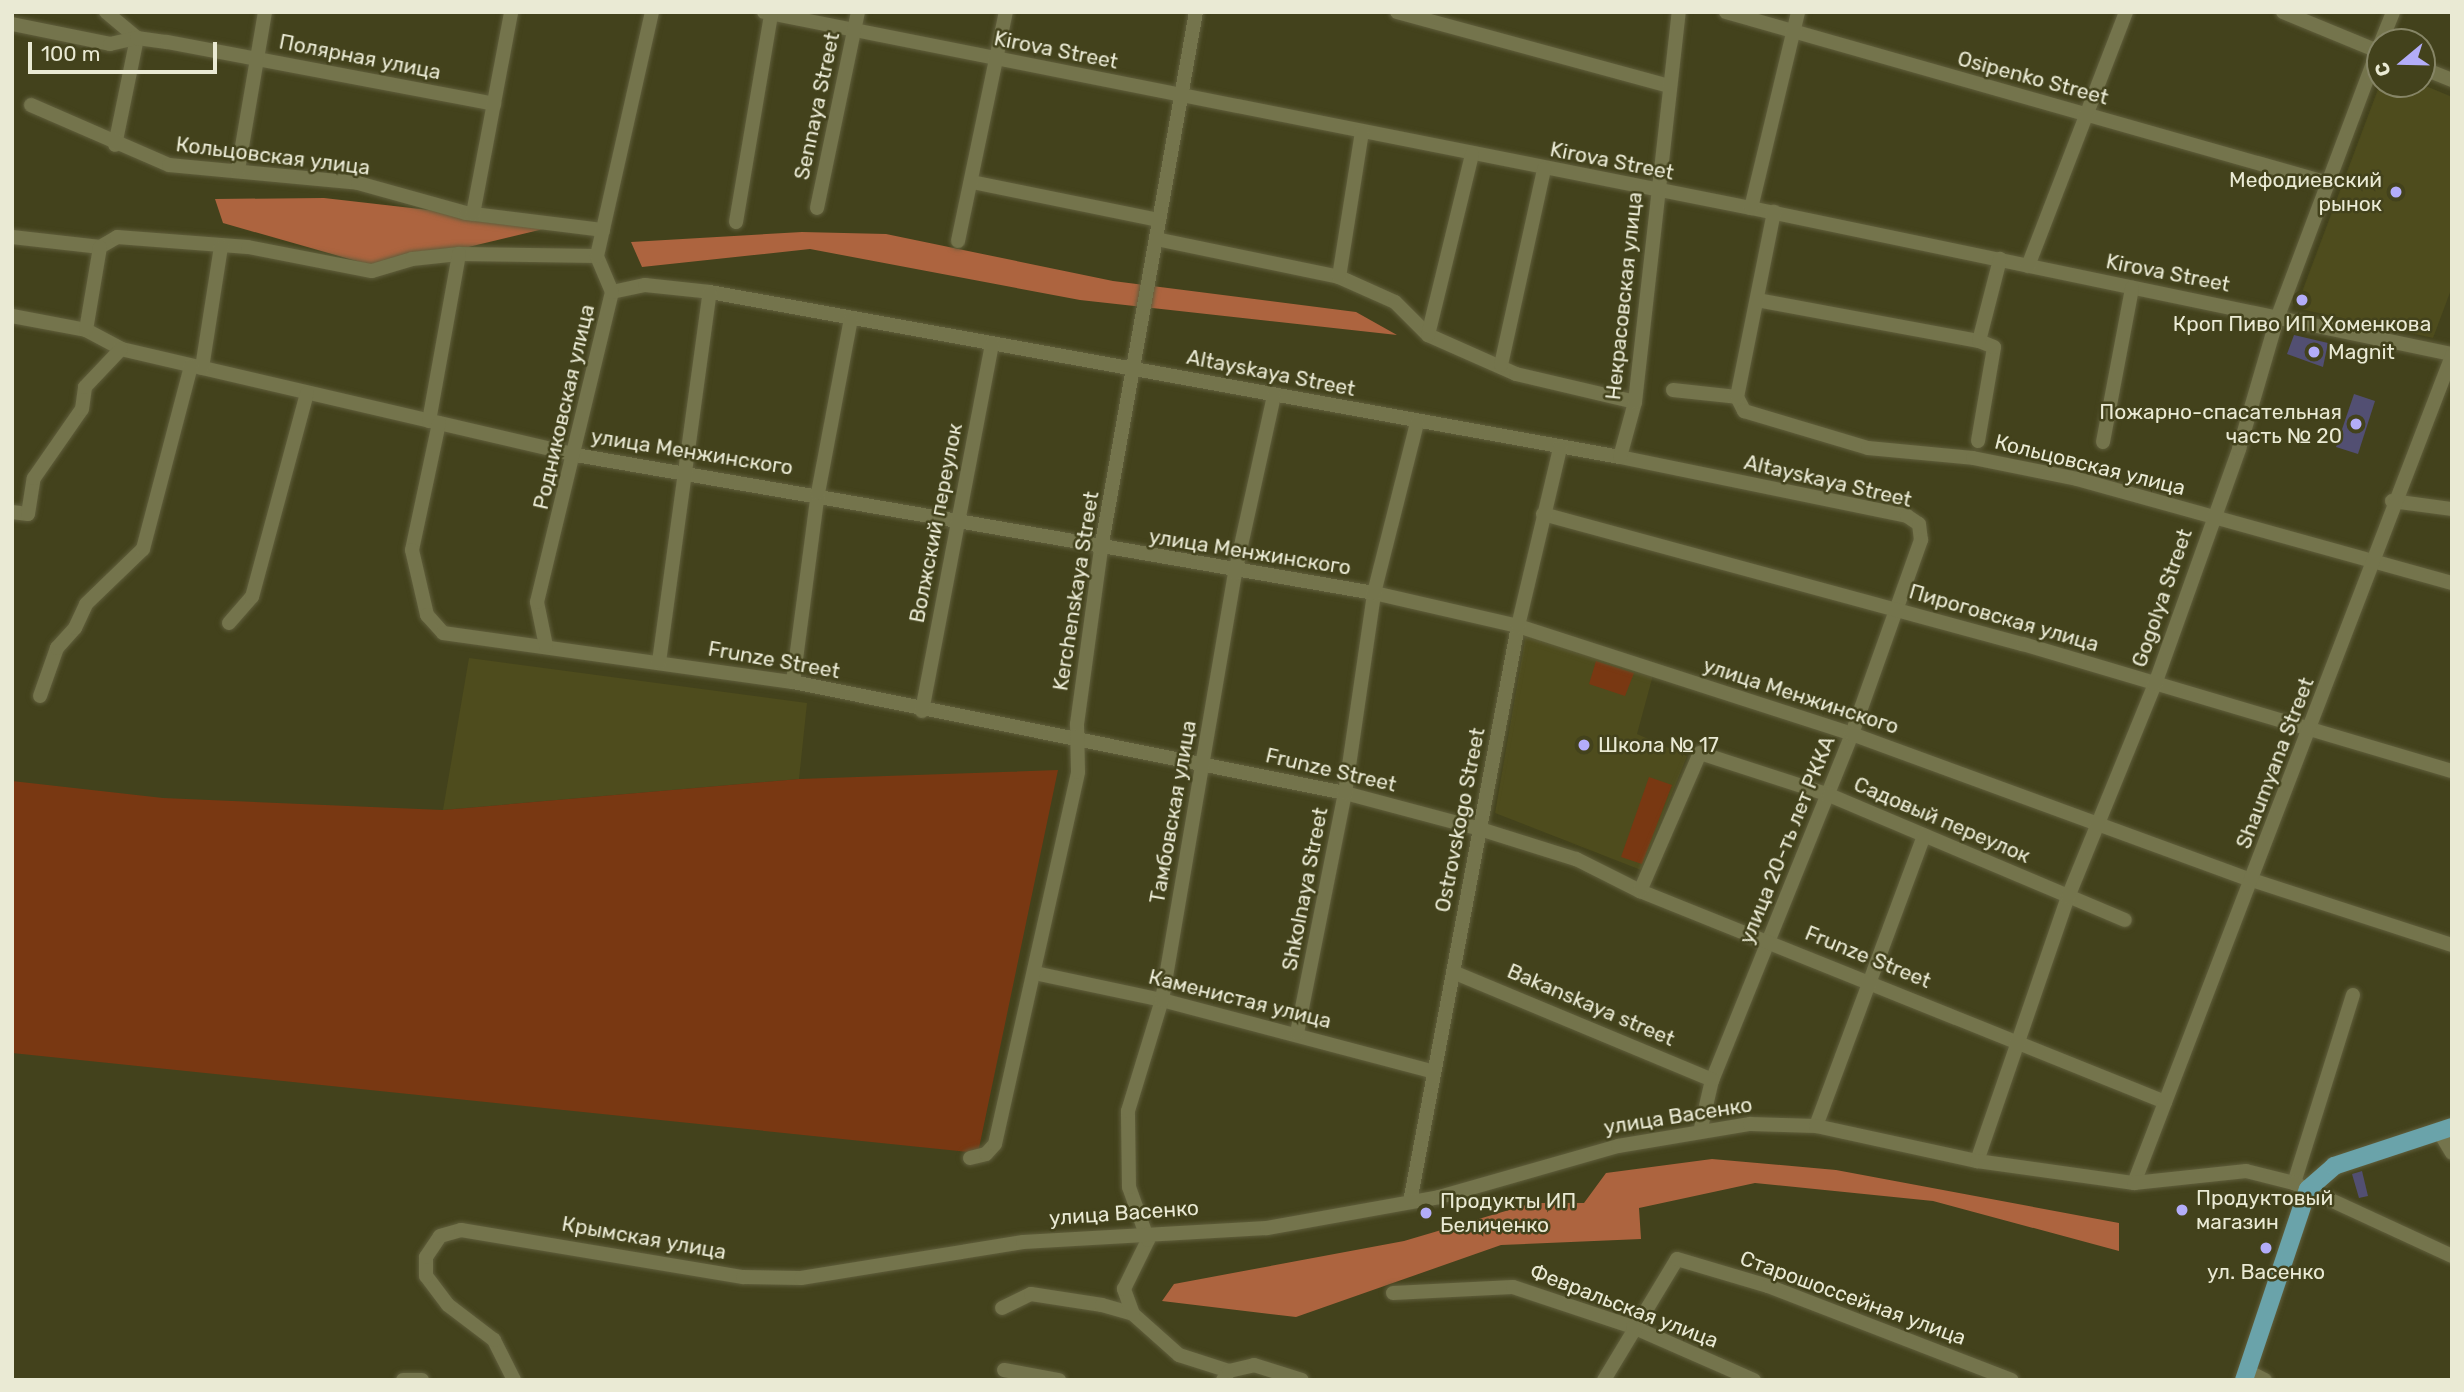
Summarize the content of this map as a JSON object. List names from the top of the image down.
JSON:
{
  "streets": {
    "street": [
      "Kirova Street",
      "Полярная улица",
      "Osipenko Street",
      "Sennaya Street",
      "Кольцовская улица",
      "Некрасовская улица",
      "Altayskaya Street",
      "Родниковская улица",
      "улица Менжинского",
      "Волжский переулок",
      "Kerchenskaya Street",
      "Gogolya Street",
      "Пироговская улица",
      "Frunze Street",
      "Shaumyana Street",
      "Тамбовская улица",
      "Ostrovskogo Street",
      "Садовый переулок",
      "улица 20-ть лет РККА",
      "Shkolnaya Street",
      "Каменистая улица",
      "Bakanskaya street",
      "улица Васенко",
      "Крымская улица",
      "Старошоссейная улица",
      "Февральская улица"
    ]
  },
  "crossings": [
    ["Kirova Street", "Sennaya Street"],
    ["Kirova Street", "Некрасовская улица"],
    ["Kirova Street", "Kerchenskaya Street"],
    ["Kirova Street", "Gogolya Street"],
    ["Kirova Street", "Shaumyana Street"],
    ["Osipenko Street", "Gogolya Street"],
    ["Кольцовская улица", "Gogolya Street"],
    ["Кольцовская улица", "Shaumyana Street"],
    ["Некрасовская улица", "Altayskaya Street"],
    ["Altayskaya Street", "Родниковская улица"],
    ["Altayskaya Street", "Волжский переулок"],
    ["Altayskaya Street", "Kerchenskaya Street"],
    ["Altayskaya Street", "Тамбовская улица"],
    ["Altayskaya Street", "Ostrovskogo Street"],
    ["Altayskaya Street", "улица 20-ть лет РККА"],
    ["Altayskaya Street", "Shkolnaya Street"],
    ["Родниковская улица", "улица Менжинского"],
    ["Родниковская улица", "Frunze Street"],
    ["улица Менжинского", "Волжский переулок"],
    ["улица Менжинского", "Kerchenskaya Street"],
    ["улица Менжинского", "Gogolya Street"],
    ["улица Менжинского", "Frunze Street"],
    ["улица Менжинского", "Shaumyana Street"],
    ["улица Менжинского", "Тамбовская улица"],
    ["улица Менжинского", "Ostrovskogo Street"],
    ["улица Менжинского", "улица 20-ть лет РККА"],
    ["улица Менжинского", "Shkolnaya Street"],
    ["Волжский переулок", "Frunze Street"],
    ["Kerchenskaya Street", "Frunze Street"],
    ["Kerchenskaya Street", "Каменистая улица"],
    ["Gogolya Street", "Пироговская улица"],
    ["Gogolya Street", "Frunze Street"],
    ["Gogolya Street", "Садовый переулок"],
    ["Gogolya Street", "улица Васенко"],
    ["Пироговская улица", "Shaumyana Street"],
    ["Пироговская улица", "Ostrovskogo Street"],
    ["Пироговская улица", "улица 20-ть лет РККА"],
    ["Frunze Street", "Shaumyana Street"],
    ["Frunze Street", "Тамбовская улица"],
    ["Frunze Street", "Ostrovskogo Street"],
    ["Frunze Street", "Садовый переулок"],
    ["Frunze Street", "улица 20-ть лет РККА"],
    ["Frunze Street", "Shkolnaya Street"],
    ["Shaumyana Street", "улица Васенко"],
    ["Тамбовская улица", "Каменистая улица"],
    ["Тамбовская улица", "улица Васенко"],
    ["Ostrovskogo Street", "Каменистая улица"],
    ["Ostrovskogo Street", "Bakanskaya street"],
    ["Ostrovskogo Street", "улица Васенко"],
    ["Садовый переулок", "улица 20-ть лет РККА"],
    ["улица 20-ть лет РККА", "Bakanskaya street"],
    ["улица 20-ть лет РККА", "улица Васенко"],
    ["Shkolnaya Street", "Каменистая улица"],
    ["улица Васенко", "Крымская улица"],
    ["Старошоссейная улица", "Февральская улица"]
  ],
  "places": [
    "Мефодиевский рынок",
    "Кроп Пиво ИП Хоменкова",
    "Magnit",
    "Пожарно-спасательная часть № 20",
    "Школа № 17",
    "Продуктовый магазин",
    "Продукты ИП Беличенко",
    "ул. Васенко"
  ],
  "scale_bar": "100 m",
  "north": "left"
}
